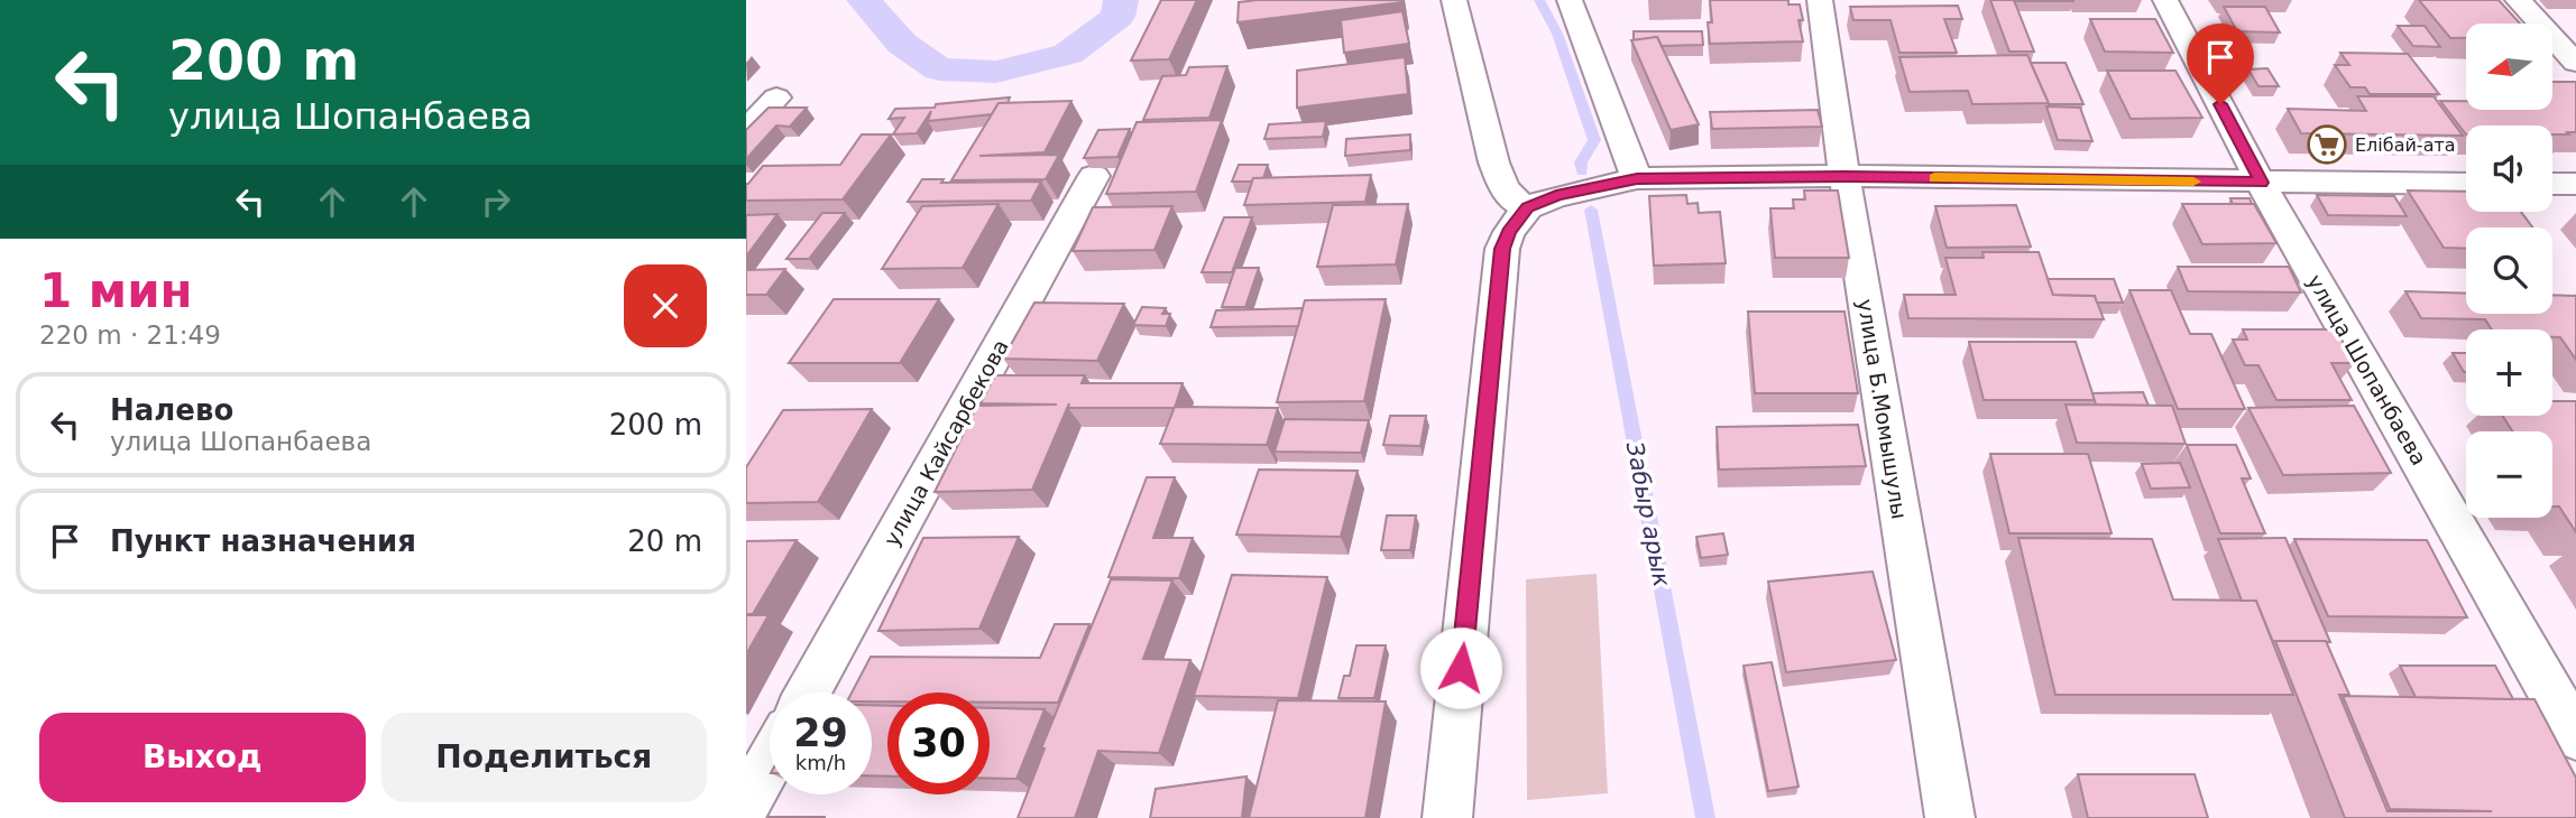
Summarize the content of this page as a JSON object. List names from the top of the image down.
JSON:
{
  "streets": {
    "street": ["улица Шопанбаева", "улица Б.Момышулы", "улица Кайсарбекова"]
  },
  "water": ["Забыр арык"],
  "places": {
    "supermarket": ["Елібай-ата"]
  },
  "north": "left",
  "page": {
    "turn": ["200 m", "улица Шопанбаева"],
    "map_buttons": ["+", "−"],
    "heading": ["1 мин", "220 m · 21:49"],
    "list": [
      {
        "name": "Налево",
        "note": "улица Шопанбаева",
        "value": "200 m"
      },
      {
        "name": "Пункт назначения",
        "value": "20 m"
      }
    ],
    "speed": "29 km/h",
    "limit": "30",
    "buttons": ["Выход", "Поделиться"]
  }
}
